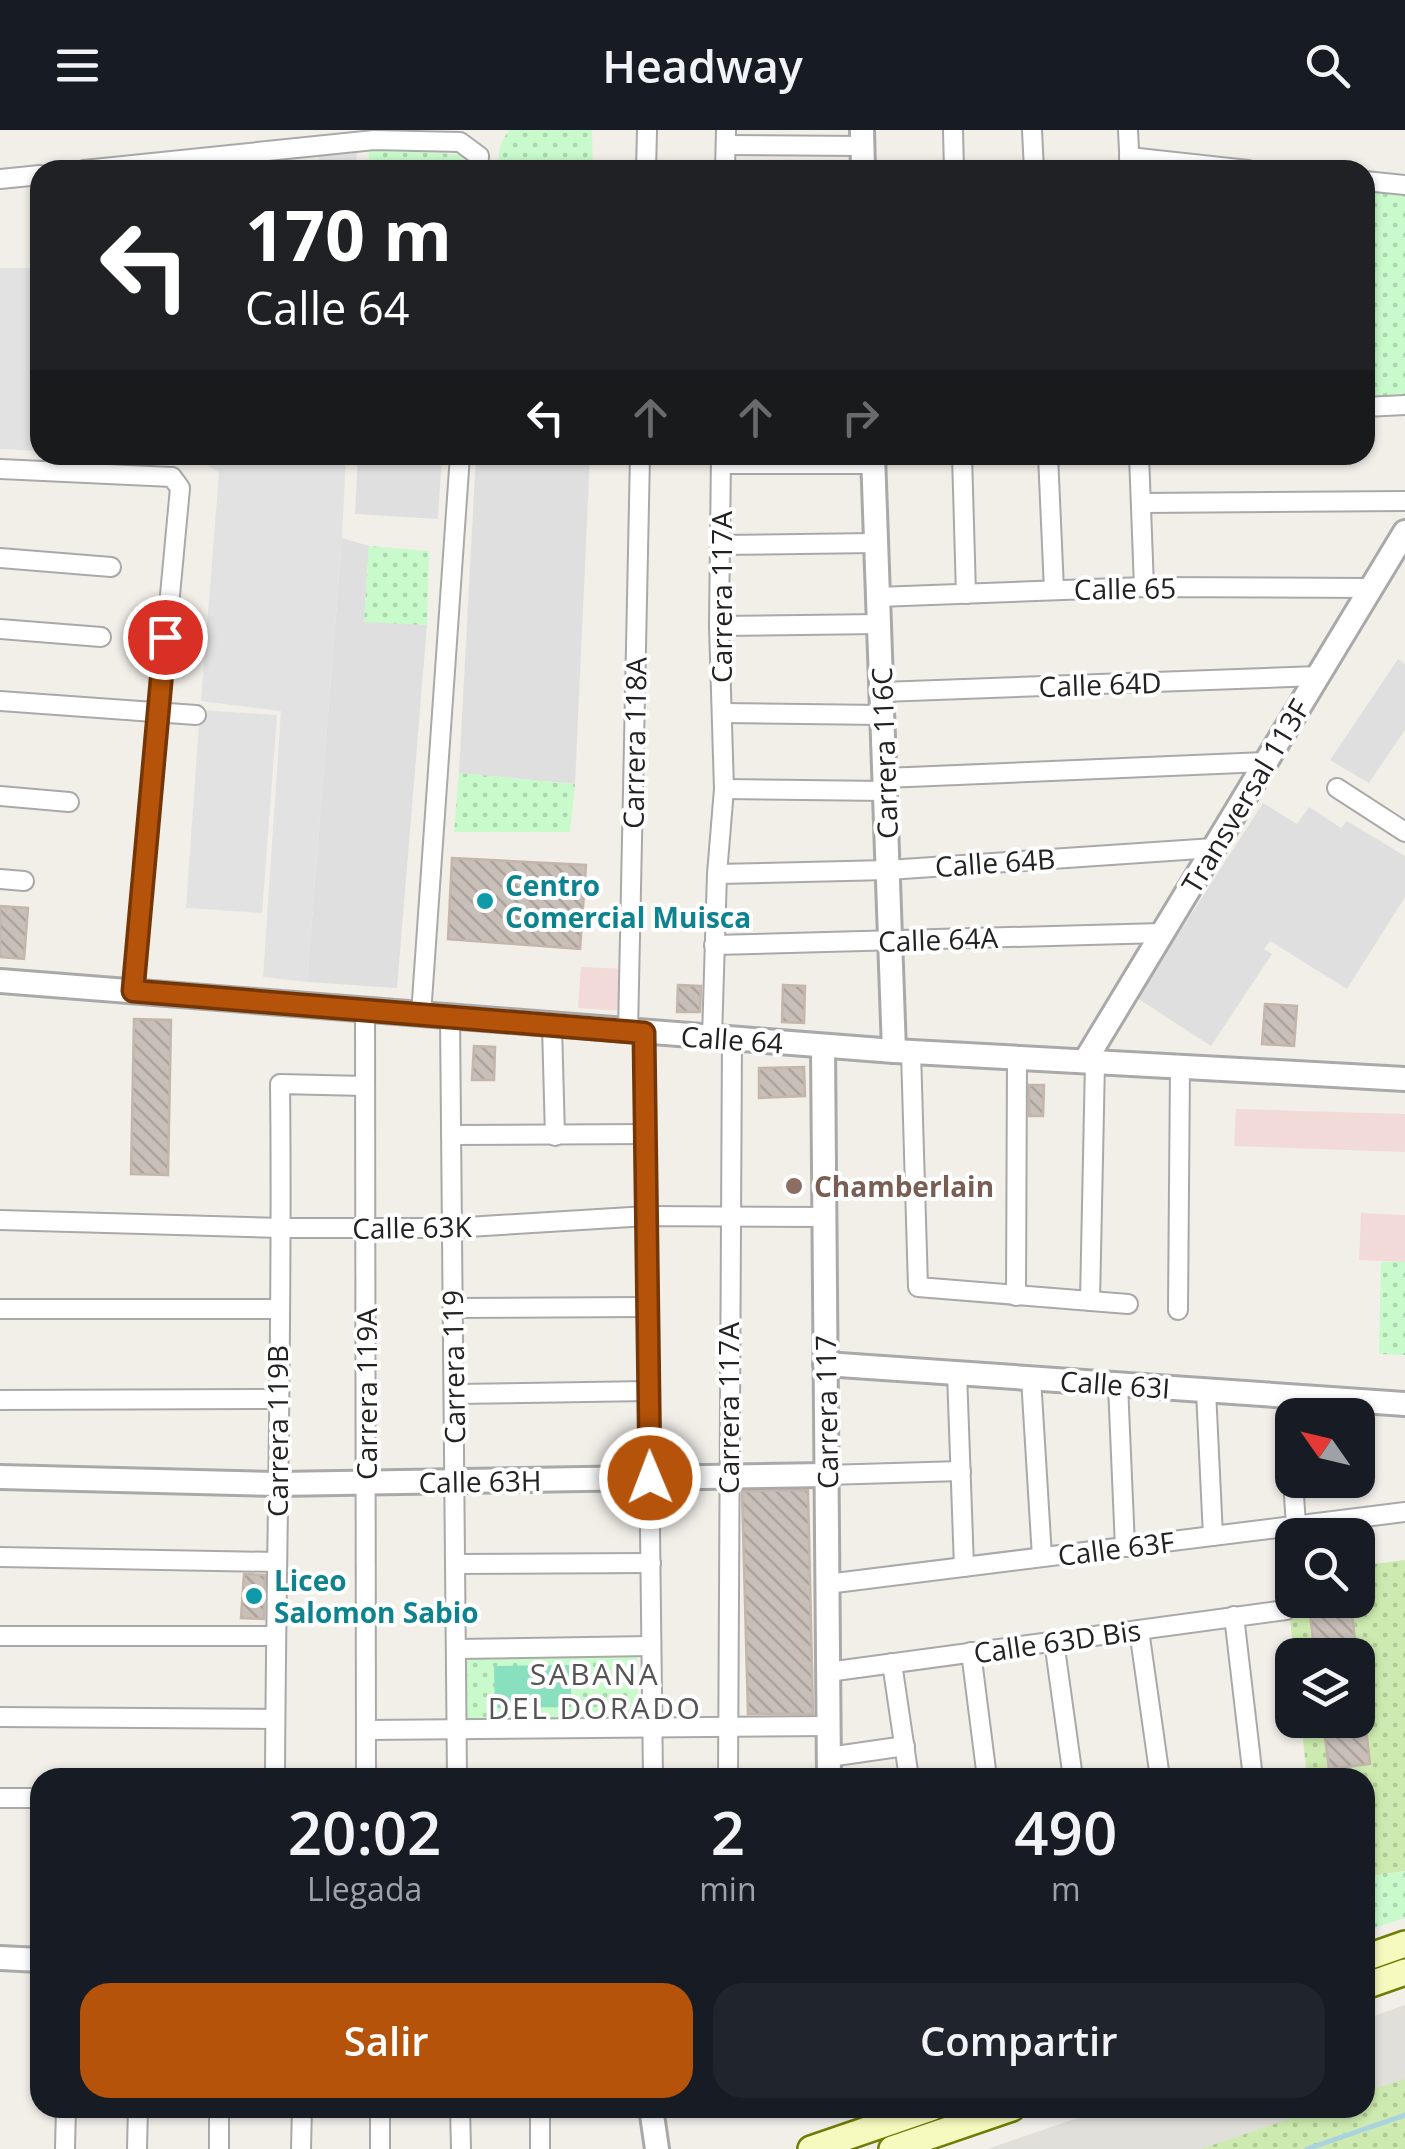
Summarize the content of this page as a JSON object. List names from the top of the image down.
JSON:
{
  "streets": {
    "street": [
      "Calle 65",
      "Carrera 117A",
      "Calle 64D",
      "Carrera 118A",
      "Carrera 116C",
      "Transversal 113F",
      "Calle 64B",
      "Calle 64A",
      "Calle 64",
      "Calle 63K",
      "Carrera 119",
      "Calle 63I",
      "Carrera 119A",
      "Carrera 117",
      "Carrera 119B",
      "Calle 63H",
      "Calle 63F",
      "Calle 63D Bis"
    ]
  },
  "crossings": [
    ["Calle 65", "Carrera 116C"],
    ["Calle 65", "Transversal 113F"],
    ["Carrera 117A", "Calle 64D"],
    ["Carrera 117A", "Calle 64B"],
    ["Carrera 117A", "Calle 64A"],
    ["Carrera 117A", "Calle 64"],
    ["Carrera 117A", "Calle 63K"],
    ["Carrera 117A", "Calle 63H"],
    ["Calle 64D", "Carrera 116C"],
    ["Calle 64D", "Transversal 113F"],
    ["Carrera 118A", "Calle 64"],
    ["Carrera 118A", "Calle 63K"],
    ["Carrera 118A", "Calle 63H"],
    ["Carrera 116C", "Calle 64B"],
    ["Carrera 116C", "Calle 64A"],
    ["Carrera 116C", "Calle 64"],
    ["Transversal 113F", "Calle 64B"],
    ["Transversal 113F", "Calle 64A"],
    ["Transversal 113F", "Calle 64"],
    ["Calle 64", "Carrera 119"],
    ["Calle 64", "Carrera 119A"],
    ["Calle 64", "Carrera 117"],
    ["Calle 63K", "Carrera 119"],
    ["Calle 63K", "Carrera 119A"],
    ["Calle 63K", "Carrera 117"],
    ["Calle 63K", "Carrera 119B"],
    ["Carrera 119", "Calle 63H"],
    ["Calle 63I", "Carrera 117"],
    ["Carrera 119A", "Carrera 119B"],
    ["Carrera 119A", "Calle 63H"],
    ["Carrera 117", "Calle 63H"],
    ["Carrera 117", "Calle 63F"],
    ["Carrera 117", "Calle 63D Bis"],
    ["Carrera 119B", "Calle 63H"]
  ],
  "districts": ["SABANA DEL DORADO"],
  "places": ["Centro Comercial Muisca", "Chamberlain", "Liceo Salomon Sabio"],
  "north": "top left",
  "page": {
    "header": "Headway",
    "turn": ["170 m", "Calle 64"],
    "eta": [
      "20:02",
      "Llegada",
      "2",
      "min",
      "490",
      "m"
    ],
    "buttons": ["Salir", "Compartir"]
  }
}
